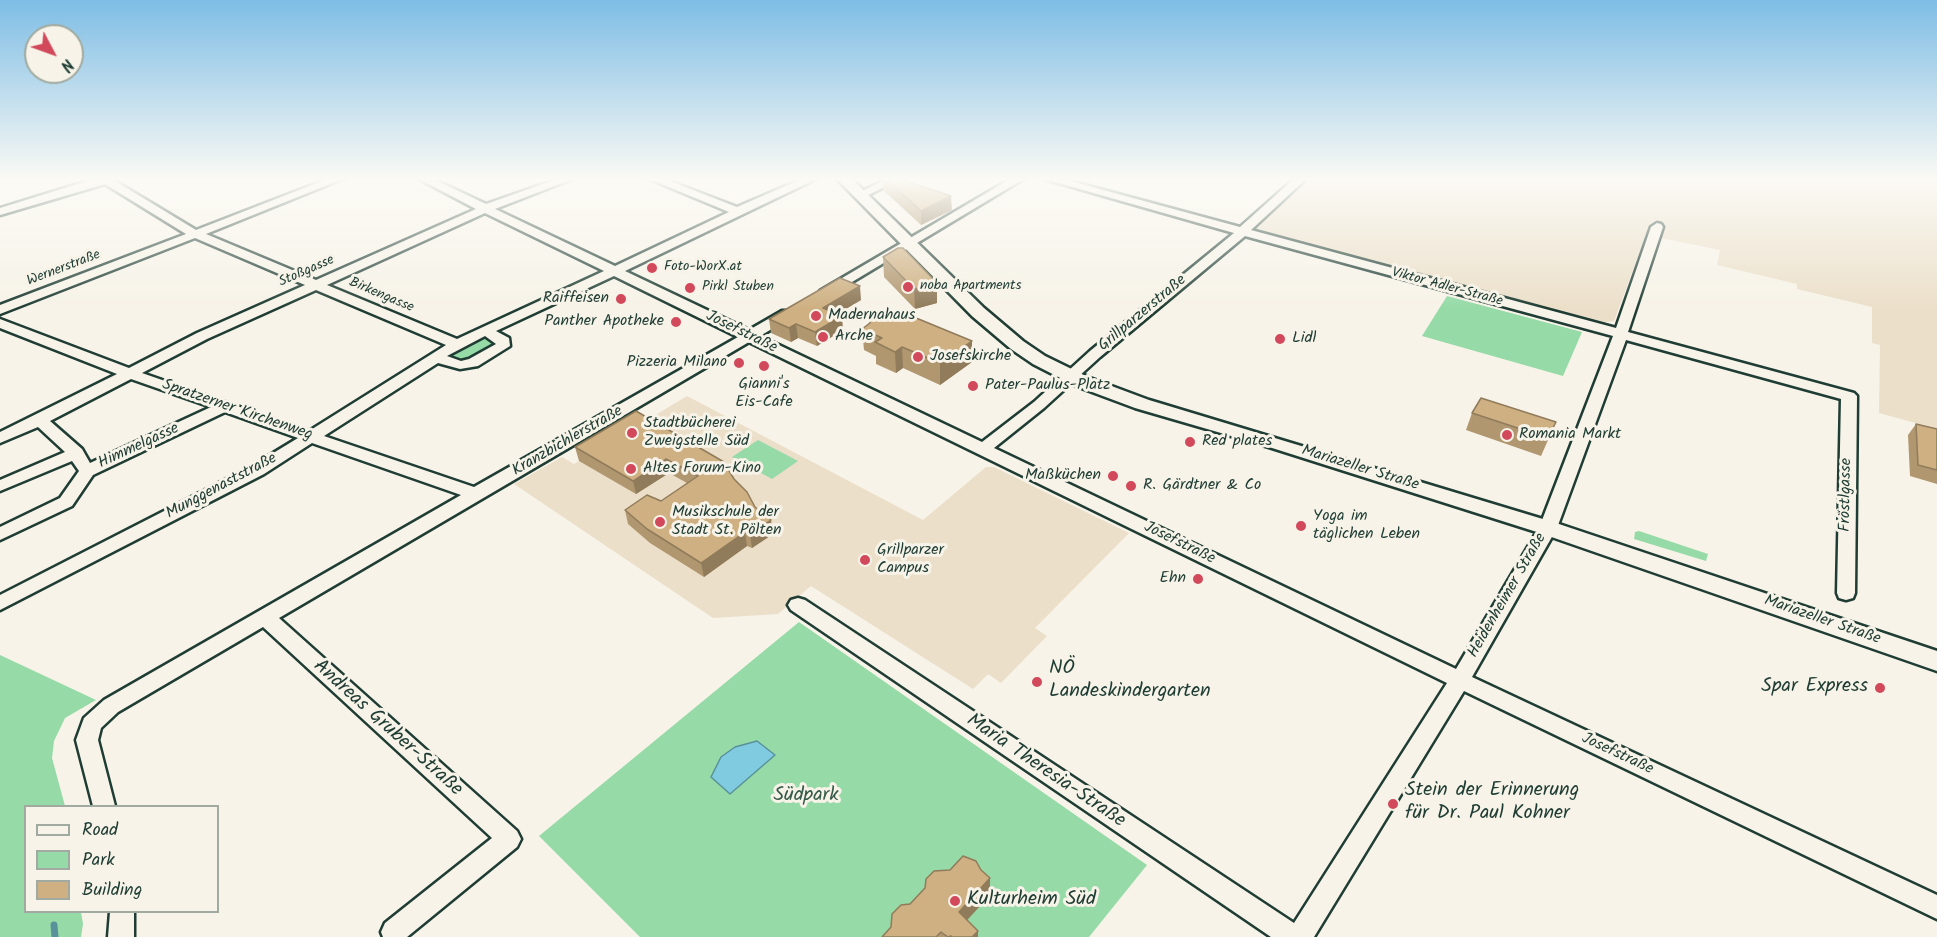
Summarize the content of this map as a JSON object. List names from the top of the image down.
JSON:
{
  "streets": {
    "main road": ["Mariazeller Straße"],
    "street": [
      "Wernerstraße",
      "Stoßgasse",
      "Viktor Adler-Straße",
      "Birkengasse",
      "Grillparzerstraße",
      "Josefstraße",
      "Spratzerner Kirchenweg",
      "Kranzbichlerstraße",
      "Himmelgasse",
      "Munggenaststraße",
      "Fröstlgasse",
      "Heidenheimer Straße",
      "Andreas Gruber-Straße",
      "Maria Theresia-Straße"
    ]
  },
  "crossings": [
    ["Wernerstraße", "Birkengasse"],
    ["Stoßgasse", "Birkengasse"],
    ["Stoßgasse", "Spratzerner Kirchenweg"],
    ["Stoßgasse", "Himmelgasse"],
    ["Viktor Adler-Straße", "Grillparzerstraße"],
    ["Viktor Adler-Straße", "Fröstlgasse"],
    ["Viktor Adler-Straße", "Heidenheimer Straße"],
    ["Birkengasse", "Munggenaststraße"],
    ["Grillparzerstraße", "Josefstraße"],
    ["Grillparzerstraße", "Mariazeller Straße"],
    ["Josefstraße", "Kranzbichlerstraße"],
    ["Josefstraße", "Munggenaststraße"],
    ["Josefstraße", "Heidenheimer Straße"],
    ["Spratzerner Kirchenweg", "Kranzbichlerstraße"],
    ["Spratzerner Kirchenweg", "Himmelgasse"],
    ["Spratzerner Kirchenweg", "Munggenaststraße"],
    ["Kranzbichlerstraße", "Andreas Gruber-Straße"],
    ["Mariazeller Straße", "Heidenheimer Straße"]
  ],
  "parks": ["Südpark"],
  "places": [
    "Foto-WorX.at",
    "noba Apartments",
    "Pirkl Stuben",
    "Raiffeisen",
    "Madernahaus",
    "Panther Apotheke",
    "Arche",
    "Lidl",
    "Josefskirche",
    "Pizzeria Milano",
    "Gianni's Eis-Cafe",
    "Pater-Paulus-Platz",
    "Stadtbücherei Zweigstelle Süd",
    "Romania Markt",
    "Red plates",
    "Altes Forum-Kino",
    "Maßküchen",
    "R. Gärdtner & Co",
    "Musikschule der Stadt St. Pölten",
    "Yoga im täglichen Leben",
    "Grillparzer Campus",
    "Ehn",
    "NÖ Landeskindergarten",
    "Spar Express",
    "Stein der Erinnerung für Dr. Paul Kohner",
    "Kulturheim Süd"
  ],
  "legend": ["Road", "Park", "Building"],
  "north": "bottom right"
}
